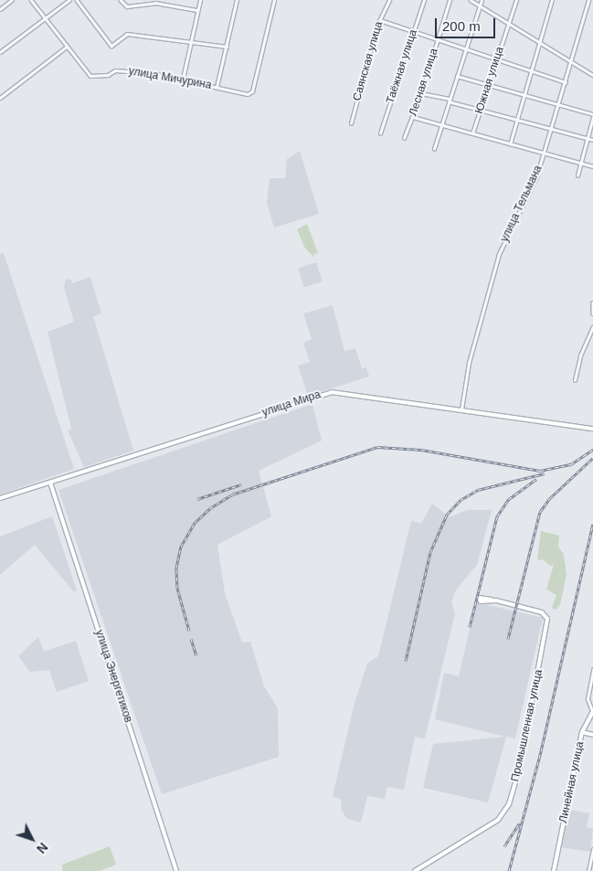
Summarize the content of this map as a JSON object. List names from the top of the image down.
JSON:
{
  "streets": {
    "main road": [
      "улица Мира",
      "улица Энергетиков",
      "Промышленная улица",
      "Линейная улица"
    ],
    "street": [
      "Саянская улица",
      "Таёжная улица",
      "улица Мичурина",
      "Южная улица",
      "Лесная улица",
      "улица Тельмана"
    ]
  },
  "crossings": [
    ["улица Тельмана", "улица Мира"],
    ["улица Мира", "улица Энергетиков"]
  ],
  "scale_bar": "200 m",
  "north": "bottom right"
}
